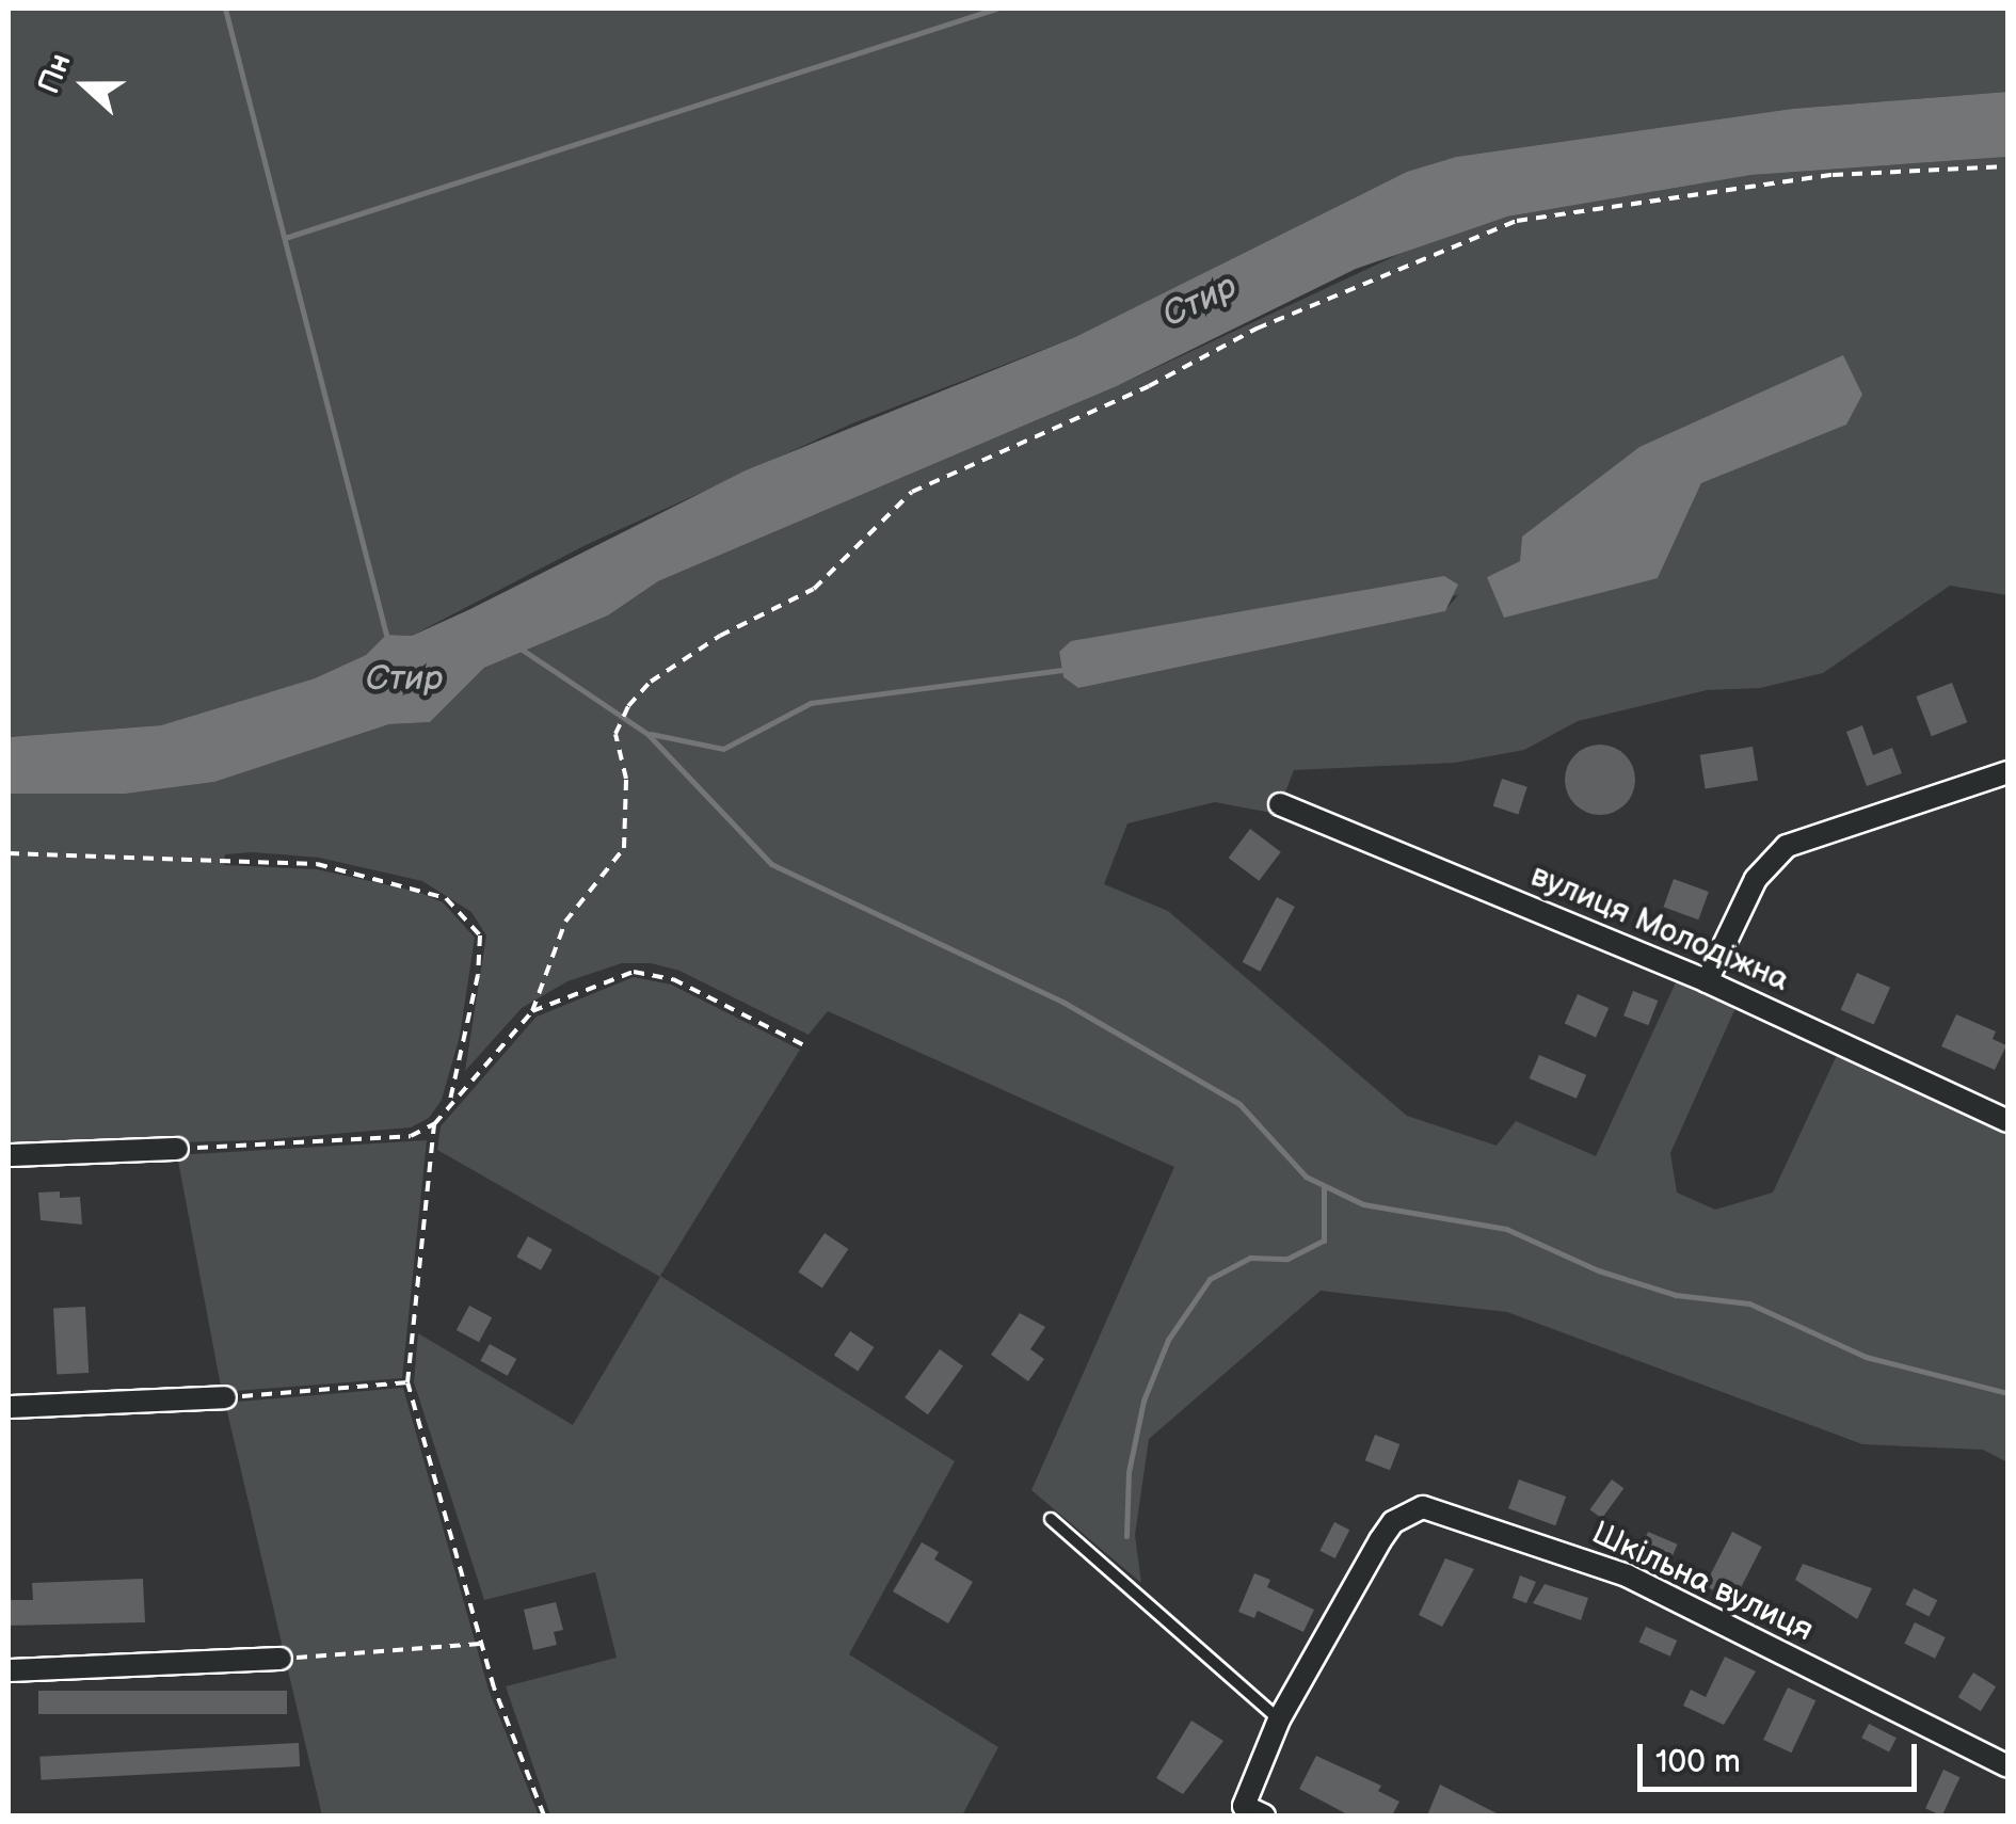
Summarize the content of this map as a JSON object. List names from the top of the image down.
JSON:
{
  "streets": {
    "street": ["вулиця Молодіжна", "Шкільна вулиця"]
  },
  "water": ["Стир"],
  "scale_bar": "100 m",
  "north": "left"
}
